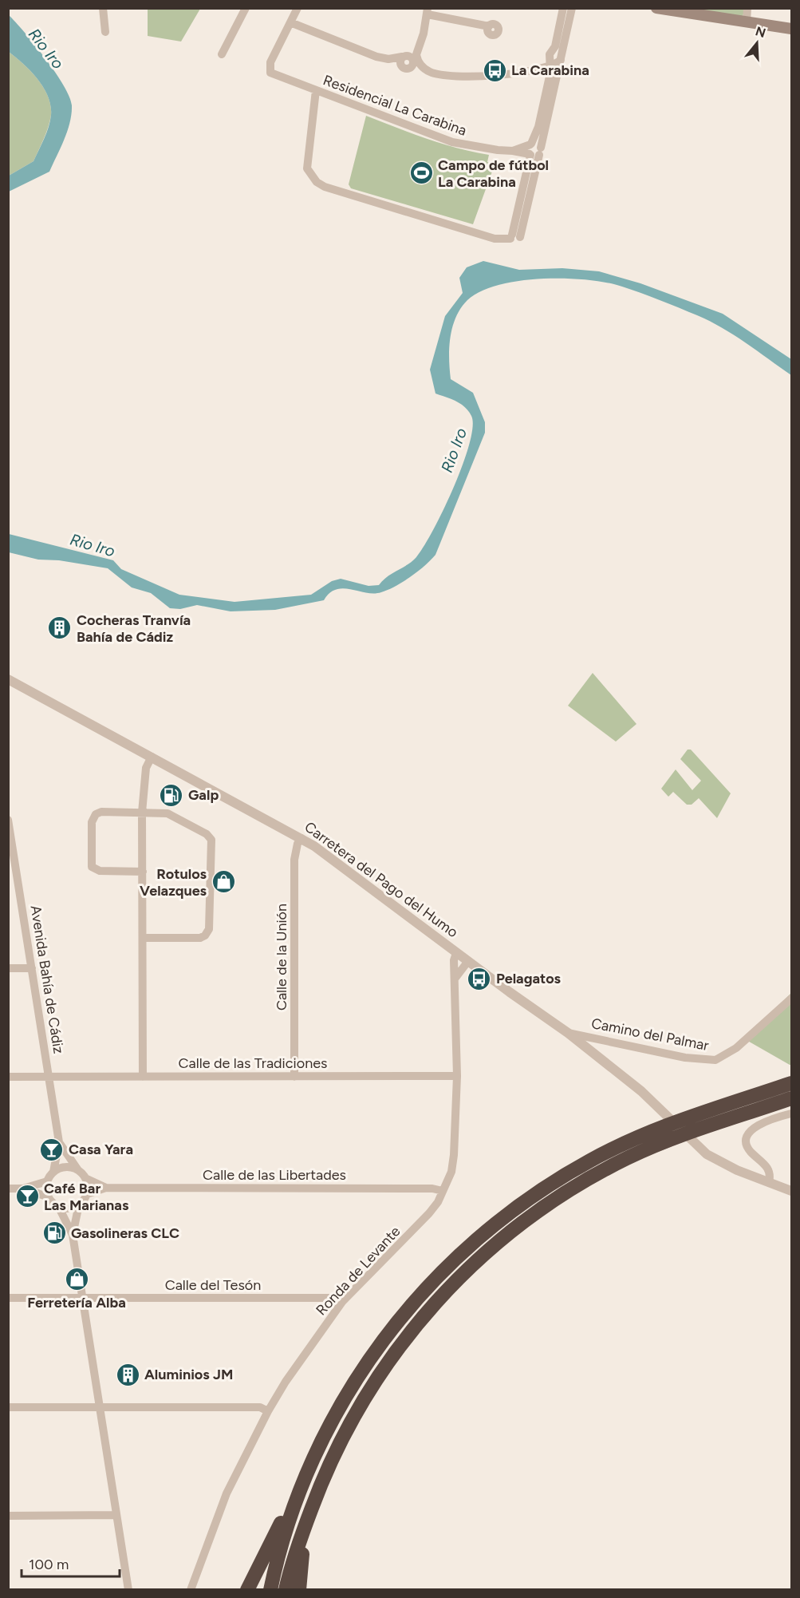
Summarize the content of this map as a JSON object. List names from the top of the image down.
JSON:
{
  "streets": {
    "street": [
      "Residencial La Carabina",
      "Carretera del Pago del Humo",
      "Calle de la Unión",
      "Avenida Bahía de Cádiz",
      "Camino del Palmar",
      "Calle de las Tradiciones",
      "Calle de las Libertades",
      "Ronda de Levante",
      "Calle del Tesón"
    ]
  },
  "crossings": [
    ["Carretera del Pago del Humo", "Calle de la Unión"],
    ["Carretera del Pago del Humo", "Camino del Palmar"],
    ["Carretera del Pago del Humo", "Ronda de Levante"],
    ["Calle de la Unión", "Calle de las Tradiciones"],
    ["Avenida Bahía de Cádiz", "Calle de las Tradiciones"],
    ["Avenida Bahía de Cádiz", "Calle de las Libertades"],
    ["Calle de las Tradiciones", "Ronda de Levante"],
    ["Calle de las Libertades", "Ronda de Levante"],
    ["Ronda de Levante", "Calle del Tesón"]
  ],
  "water": ["Rio Iro"],
  "places": {
    "bus stop": ["La Carabina", "Pelagatos"],
    "sports": ["Campo de fútbol La Carabina"],
    "building": ["Cocheras Tranvía Bahía de Cádiz", "Aluminios JM"],
    "fuel station": ["Galp", "Gasolineras CLC"],
    "shop": ["Rotulos Velazques", "Ferretería Alba"],
    "bar": ["Casa Yara", "Café Bar Las Marianas"]
  },
  "scale_bar": "100 m",
  "north": "top"
}
